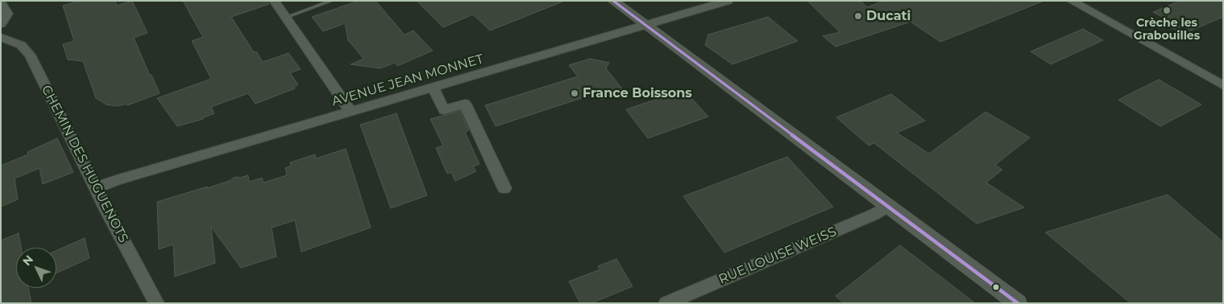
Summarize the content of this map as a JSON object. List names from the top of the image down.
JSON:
{
  "streets": {
    "street": ["AVENUE JEAN MONNET", "CHEMIN DES HUGUENOTS", "RUE LOUISE WEISS"]
  },
  "crossings": [
    ["AVENUE JEAN MONNET", "CHEMIN DES HUGUENOTS"]
  ],
  "places": ["Crèche les Grabouilles", "Ducati", "France Boissons"],
  "north": "top left"
}
